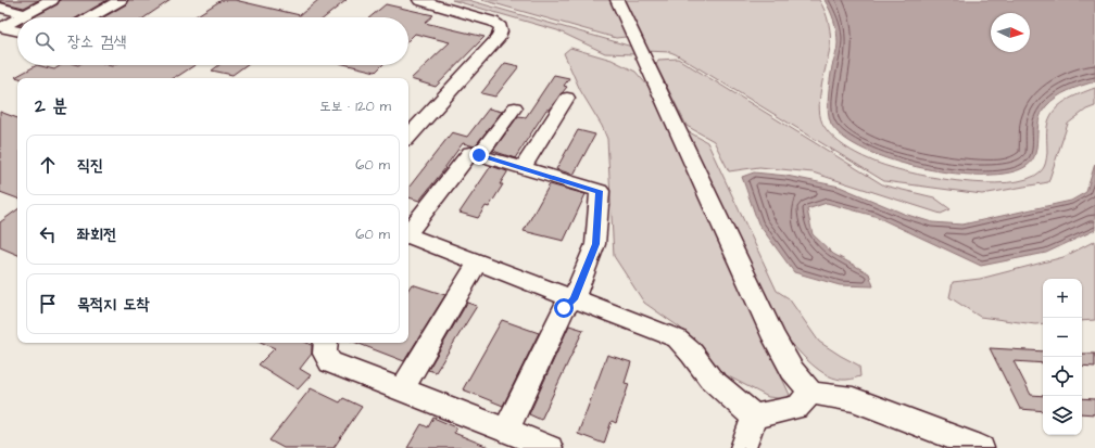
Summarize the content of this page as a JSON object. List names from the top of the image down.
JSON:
{
  "north": "right",
  "page": {
    "search": "장소 검색",
    "heading": ["2 분", "도보 · 120 m"],
    "list": [
      ["직진", "60 m"],
      ["좌회전", "60 m"],
      "목적지 도착"
    ],
    "map_buttons": ["+", "−"]
  }
}
